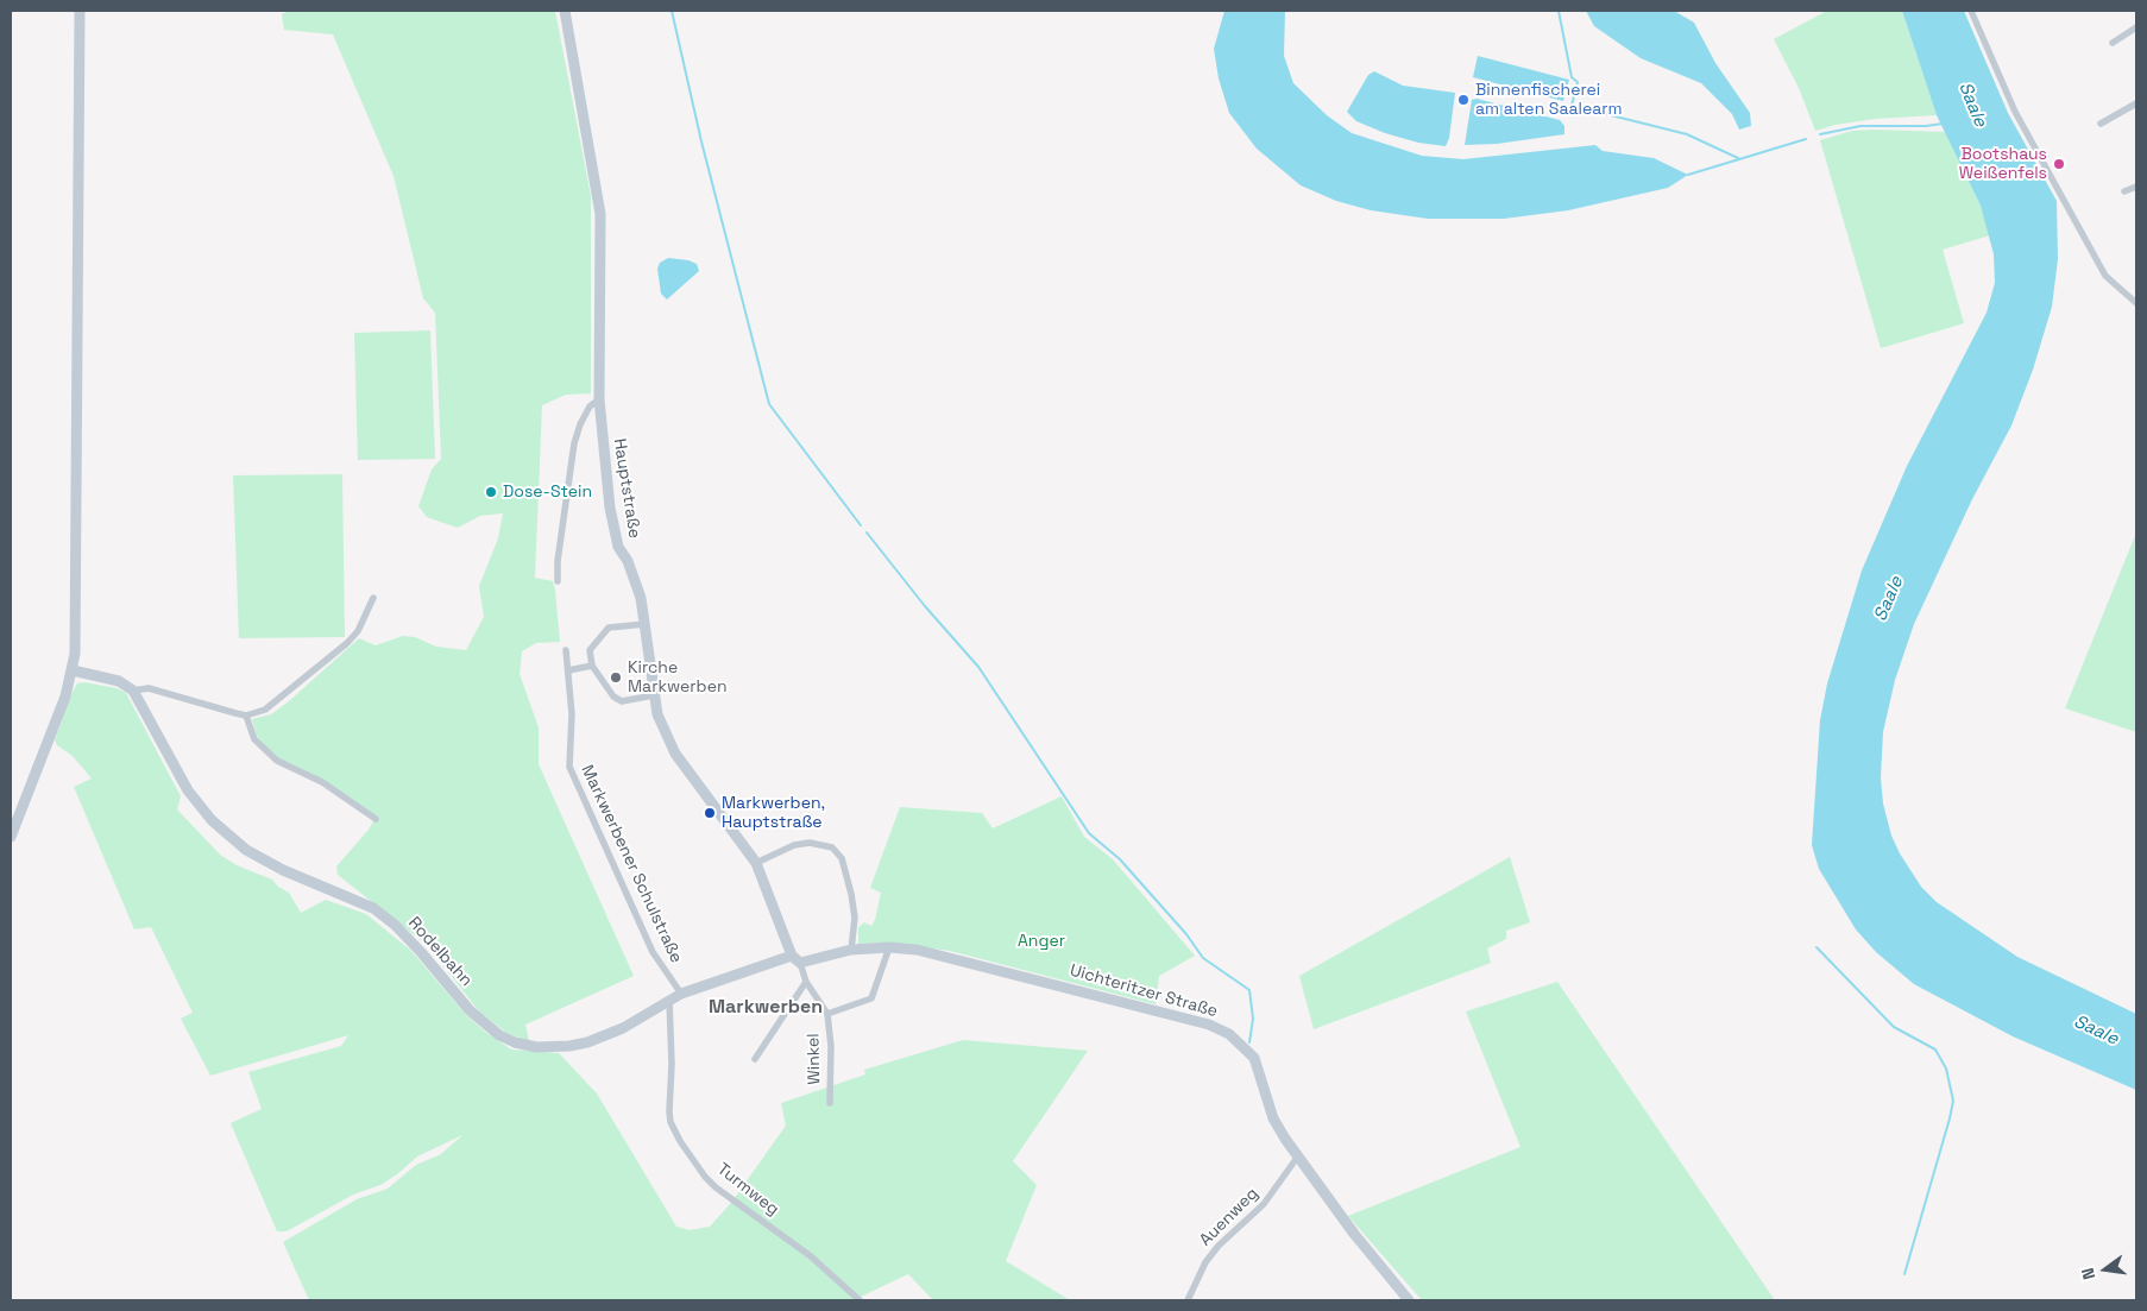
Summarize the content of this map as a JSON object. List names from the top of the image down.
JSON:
{
  "streets": {
    "main road": ["Hauptstraße", "Rodelbahn", "Uichteritzer Straße"],
    "street": [
      "Markwerbener Schulstraße",
      "Winkel",
      "Turmweg",
      "Auenweg"
    ]
  },
  "crossings": [
    ["Hauptstraße", "Rodelbahn"],
    ["Hauptstraße", "Uichteritzer Straße"],
    ["Hauptstraße", "Winkel"],
    ["Markwerbener Schulstraße", "Rodelbahn"],
    ["Rodelbahn", "Uichteritzer Straße"],
    ["Rodelbahn", "Winkel"],
    ["Rodelbahn", "Turmweg"],
    ["Uichteritzer Straße", "Winkel"],
    ["Uichteritzer Straße", "Auenweg"]
  ],
  "districts": ["Markwerben"],
  "water": ["Saale"],
  "parks": ["Anger"],
  "places": [
    "Binnenfischerei am alten Saalearm",
    "Bootshaus Weißenfels",
    "Dose-Stein",
    "Kirche Markwerben",
    "Markwerben, Hauptstraße"
  ],
  "north": "left"
}
